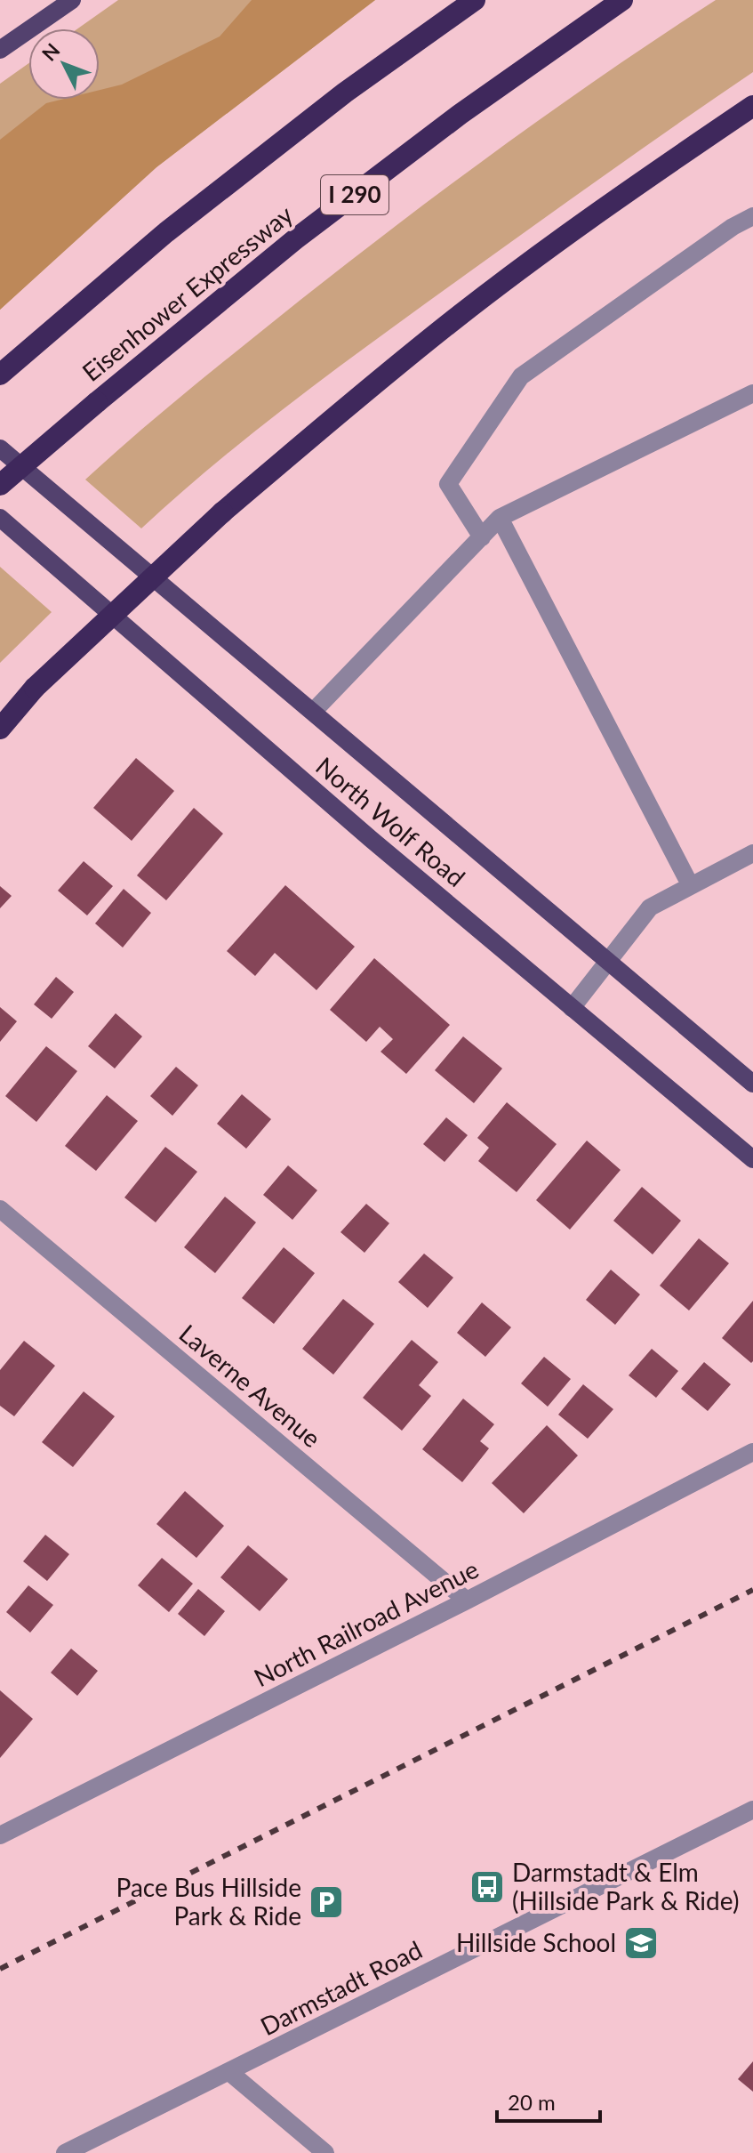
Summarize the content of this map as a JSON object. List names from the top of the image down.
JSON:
{
  "streets": {
    "highway": ["I 290", "Eisenhower Expressway"],
    "main road": ["North Wolf Road"],
    "street": ["Laverne Avenue", "North Railroad Avenue", "Darmstadt Road"]
  },
  "crossings": [
    ["Laverne Avenue", "North Railroad Avenue"]
  ],
  "places": {
    "bus stop": ["Darmstadt & Elm (Hillside Park & Ride)"],
    "parking": ["Pace Bus Hillside Park & Ride"],
    "school or university": ["Hillside School"]
  },
  "scale_bar": "20 m",
  "north": "top left"
}
